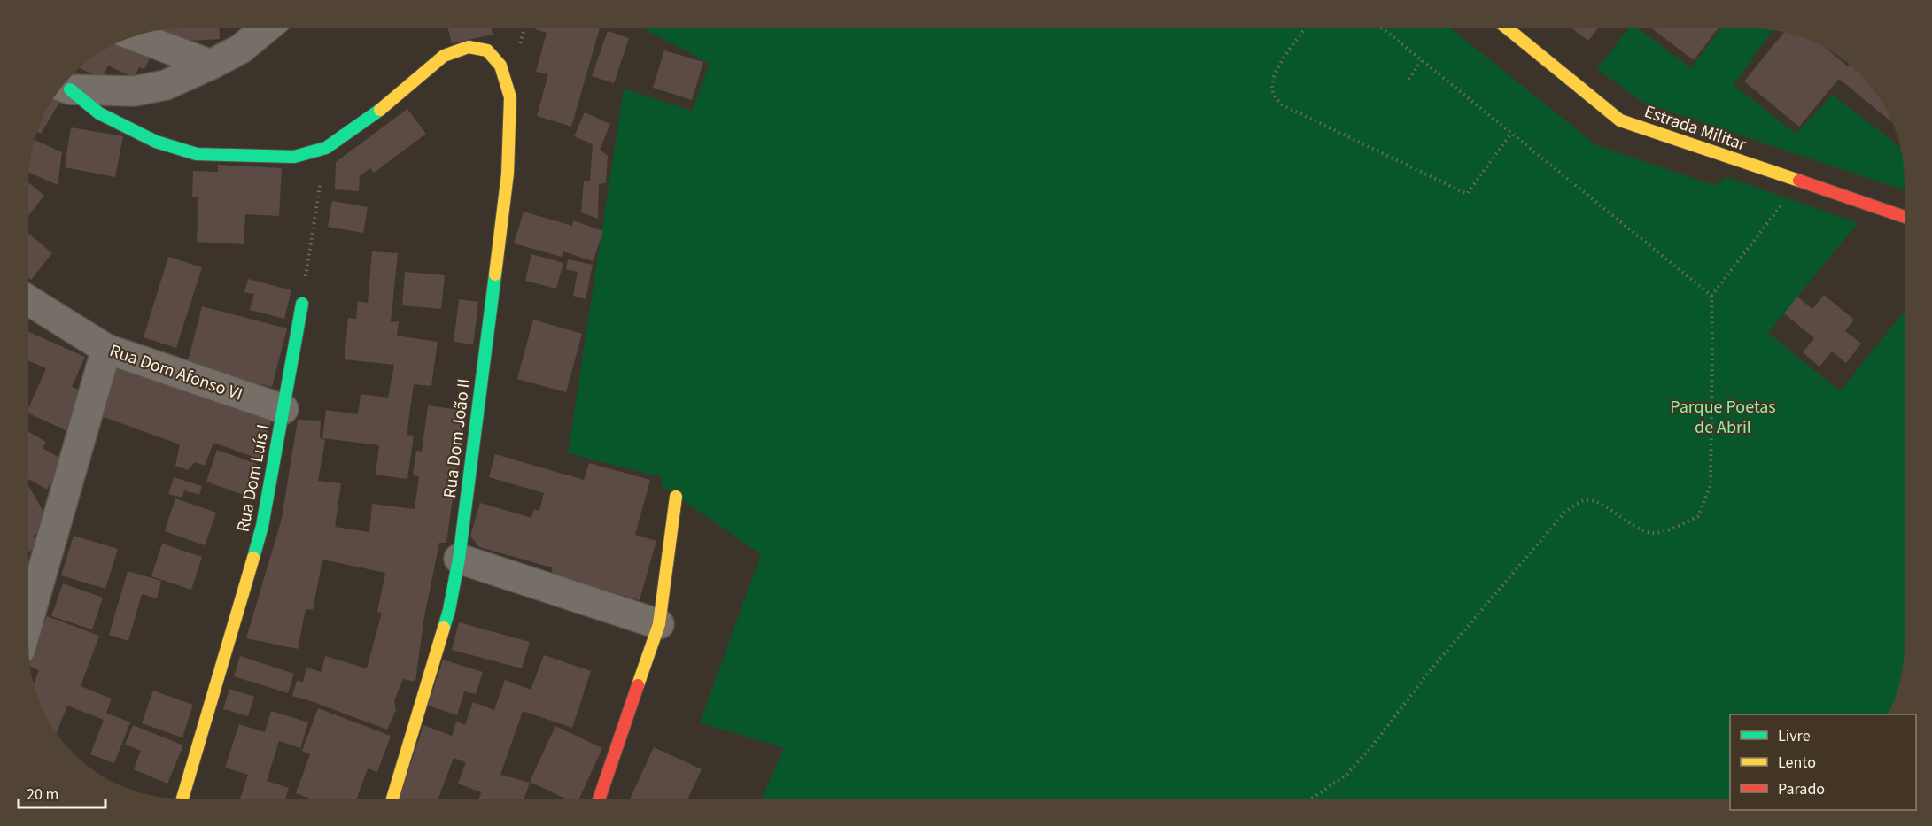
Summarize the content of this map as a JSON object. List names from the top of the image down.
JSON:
{
  "streets": {
    "street": [
      "Estrada Militar",
      "Rua Dom Afonso VI",
      "Rua Dom João II",
      "Rua Dom Luís I"
    ]
  },
  "crossings": [
    ["Rua Dom Afonso VI", "Rua Dom Luís I"]
  ],
  "parks": ["Parque Poetas de Abril"],
  "legend": ["Livre", "Lento", "Parado"],
  "scale_bar": "20 m"
}
